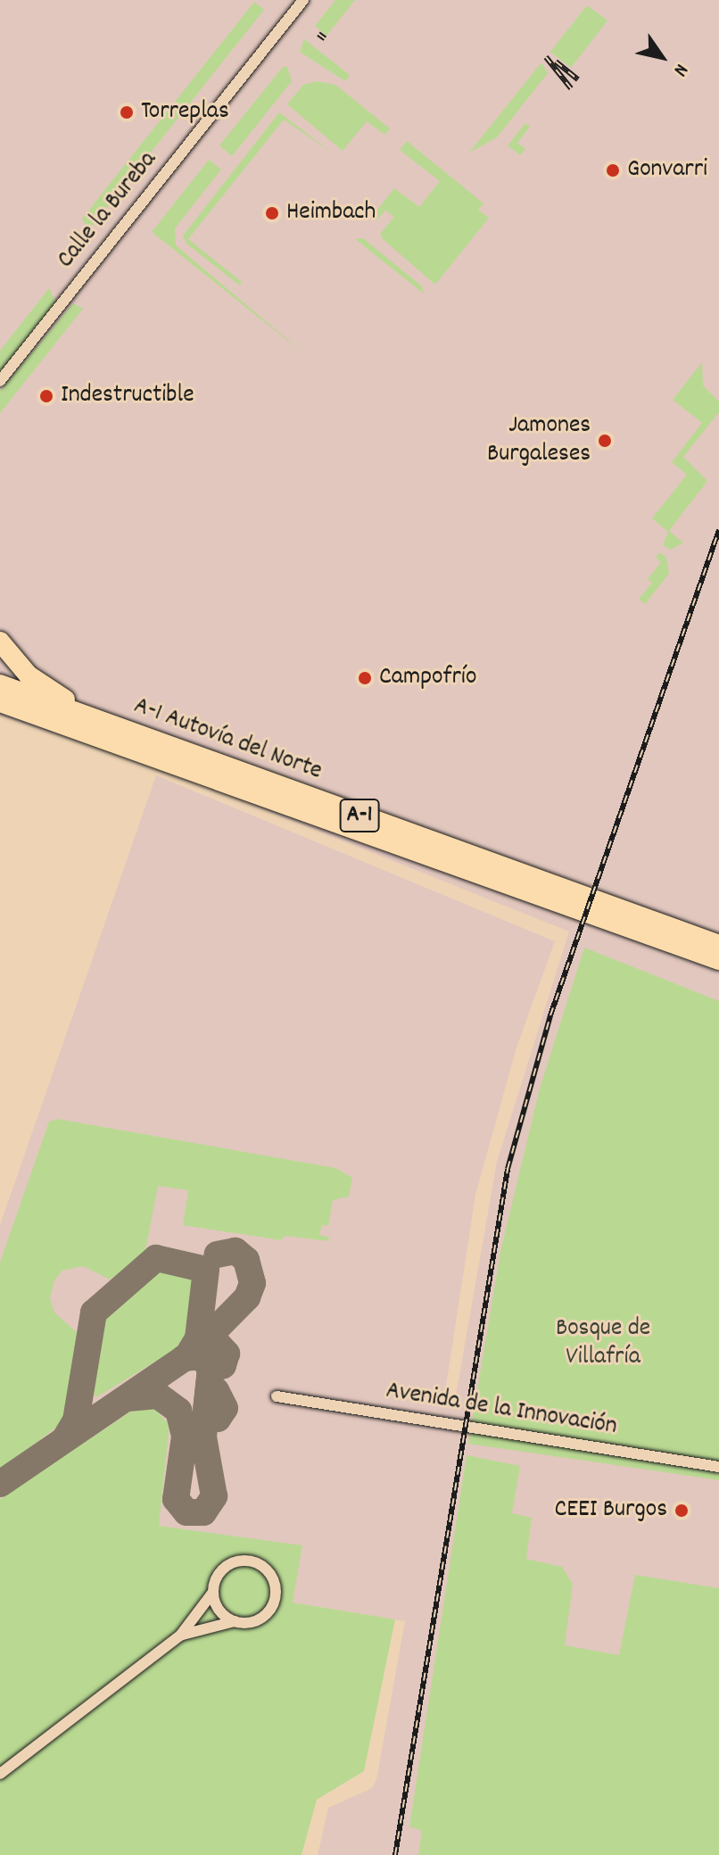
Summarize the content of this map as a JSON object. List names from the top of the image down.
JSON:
{
  "streets": {
    "highway": ["A-1 Autovía del Norte", "A-1"],
    "street": ["Calle la Bureba", "Avenida de la Innovación"]
  },
  "parks": ["Bosque de Villafría"],
  "places": [
    "Torreplas",
    "Gonvarri",
    "Heimbach",
    "Indestructible",
    "Jamones Burgaleses",
    "Campofrío",
    "CEEI Burgos"
  ],
  "north": "bottom right"
}
